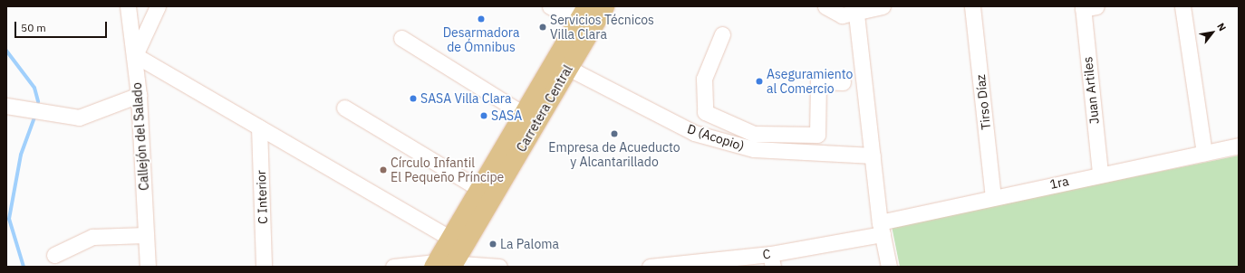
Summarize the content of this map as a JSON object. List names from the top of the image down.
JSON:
{
  "streets": {
    "main road": ["Carretera Central"],
    "street": [
      "Juan Artiles",
      "Tirso Díaz",
      "Callejón del Salado",
      "D (Acopio)",
      "1ra",
      "C Interior",
      "C"
    ]
  },
  "crossings": [
    ["Juan Artiles", "1ra"],
    ["Tirso Díaz", "1ra"],
    ["Carretera Central", "D (Acopio)"],
    ["1ra", "C"]
  ],
  "places": [
    "Desarmadora de Ómnibus",
    "Servicios Técnicos Villa Clara",
    "Aseguramiento al Comercio",
    "SASA Villa Clara",
    "SASA",
    "Empresa de Acueducto y Alcantarillado",
    "Círculo Infantil El Pequeño Príncipe",
    "La Paloma"
  ],
  "scale_bar": "50 m",
  "north": "top right"
}
